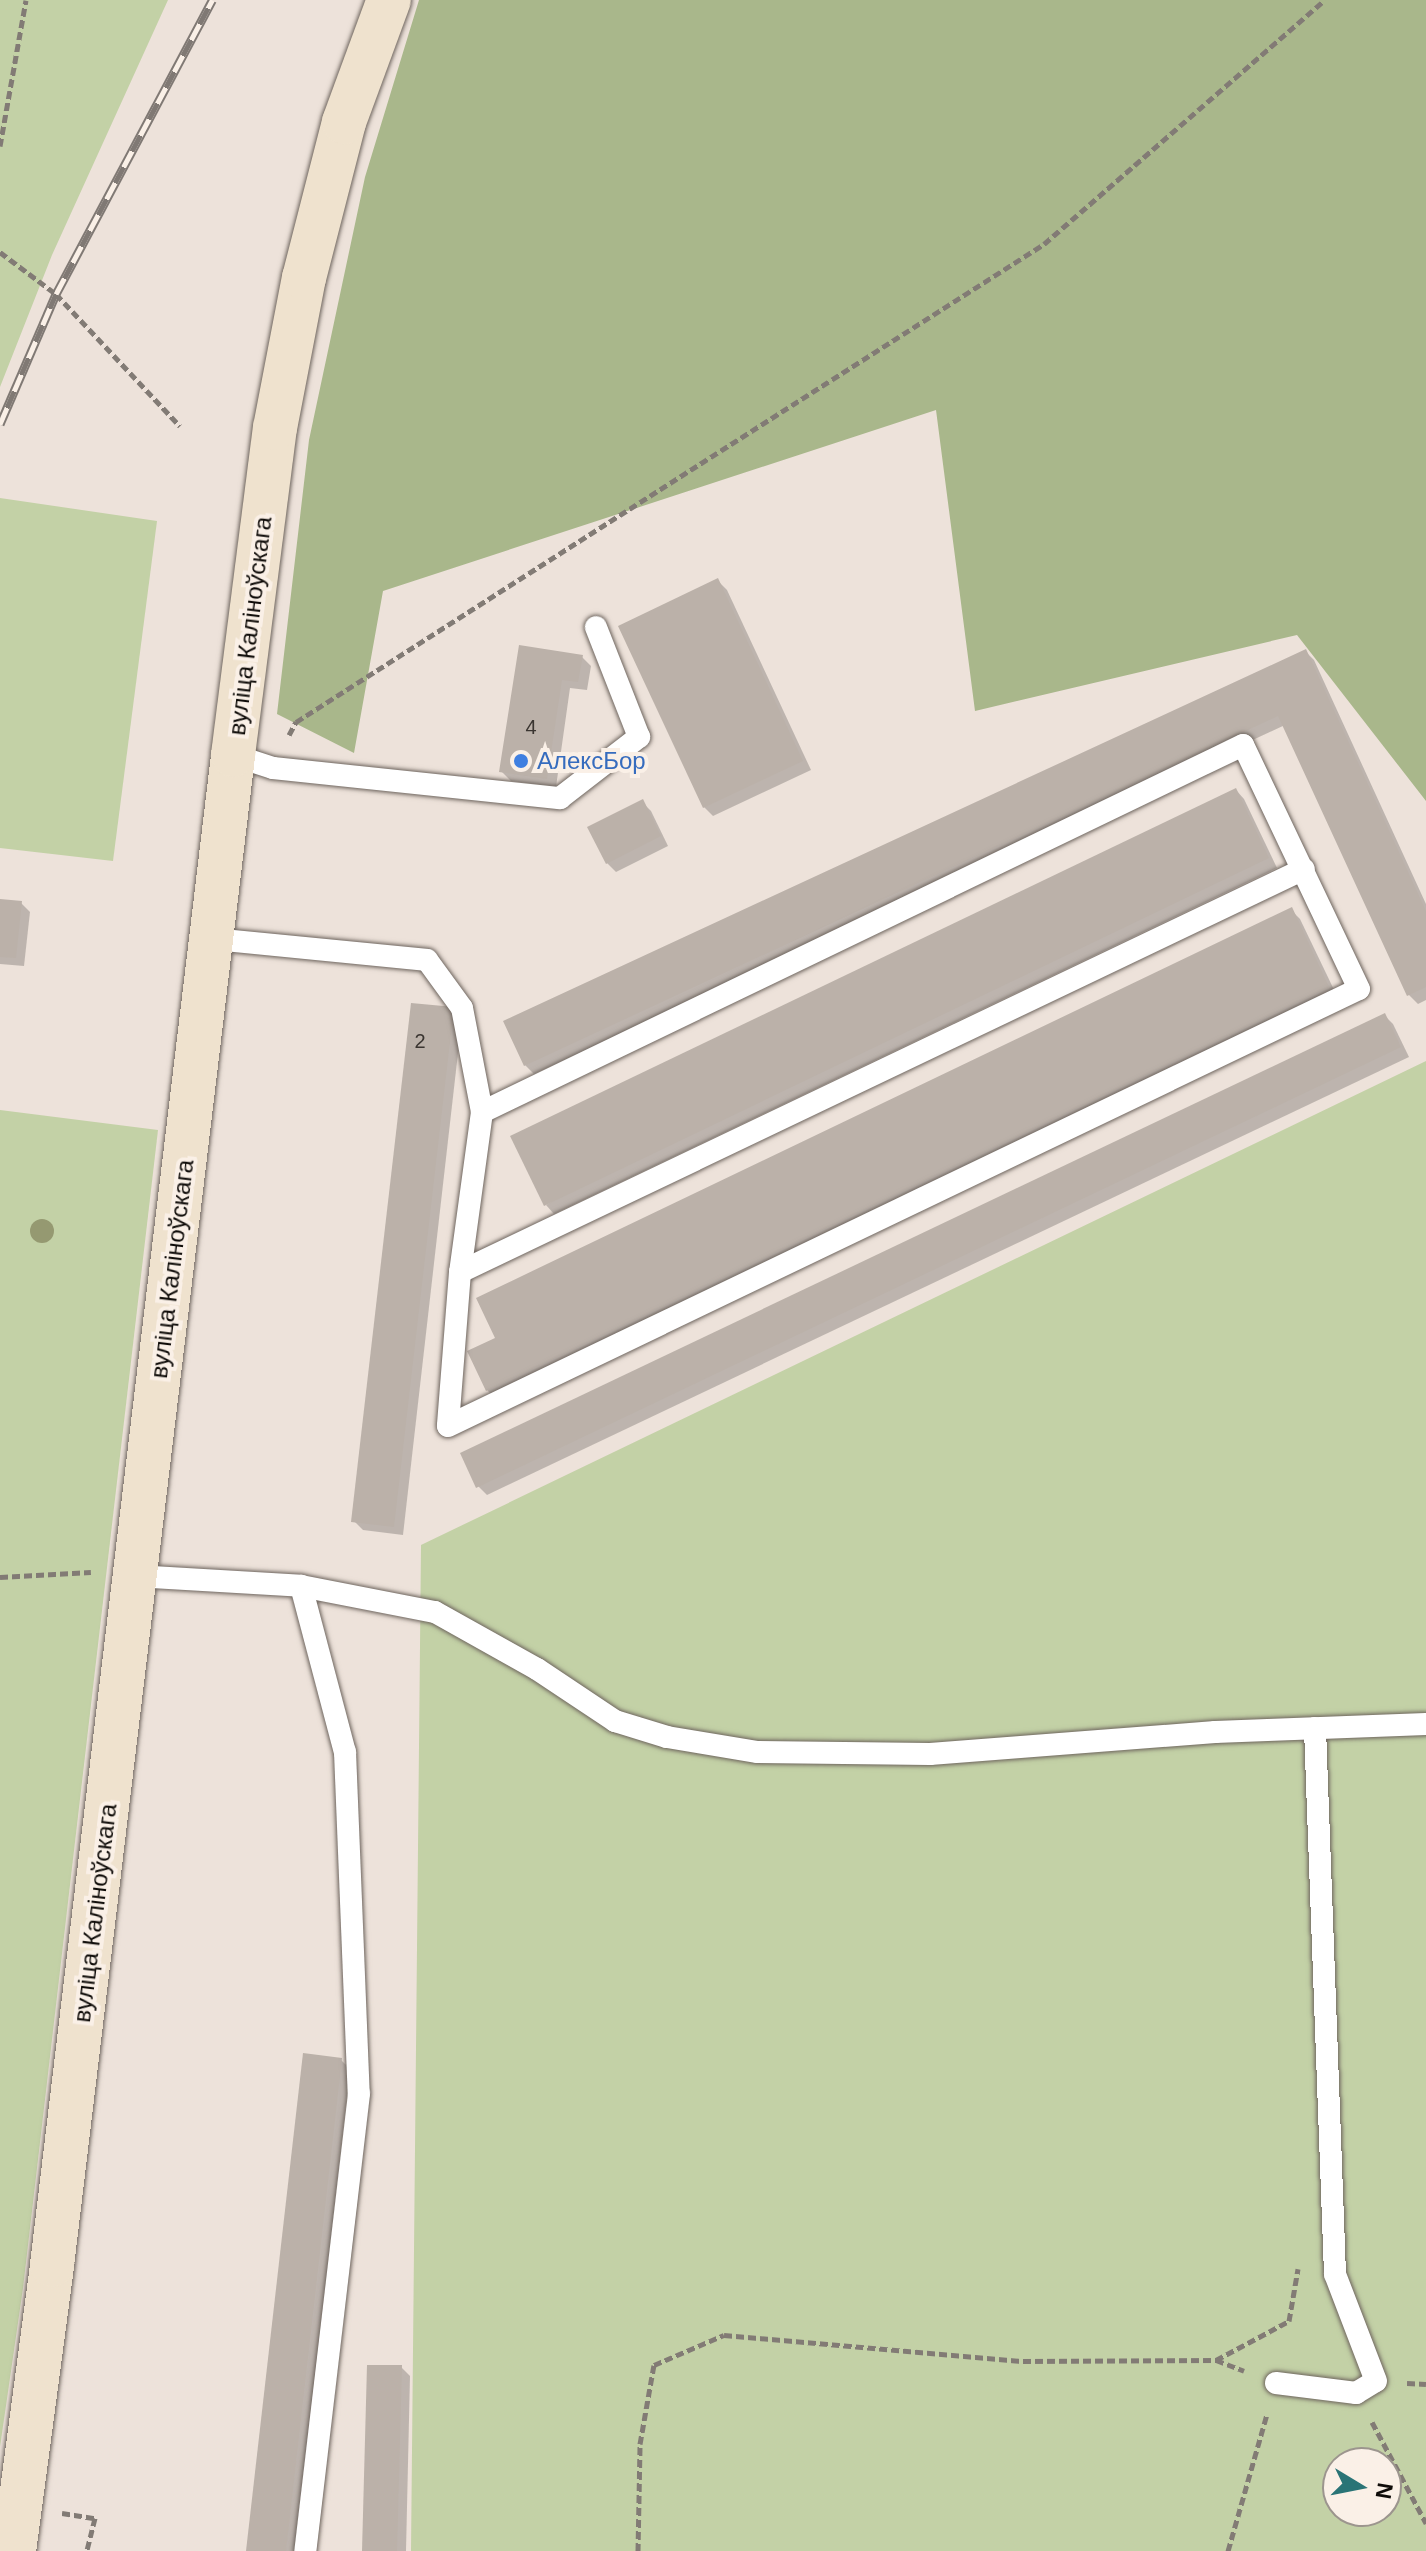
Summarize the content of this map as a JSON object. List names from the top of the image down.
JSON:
{
  "streets": {
    "street": ["вуліца Каліноўскага"]
  },
  "places": ["АлексБор"],
  "house_numbers": ["4", "2"],
  "north": "right"
}
